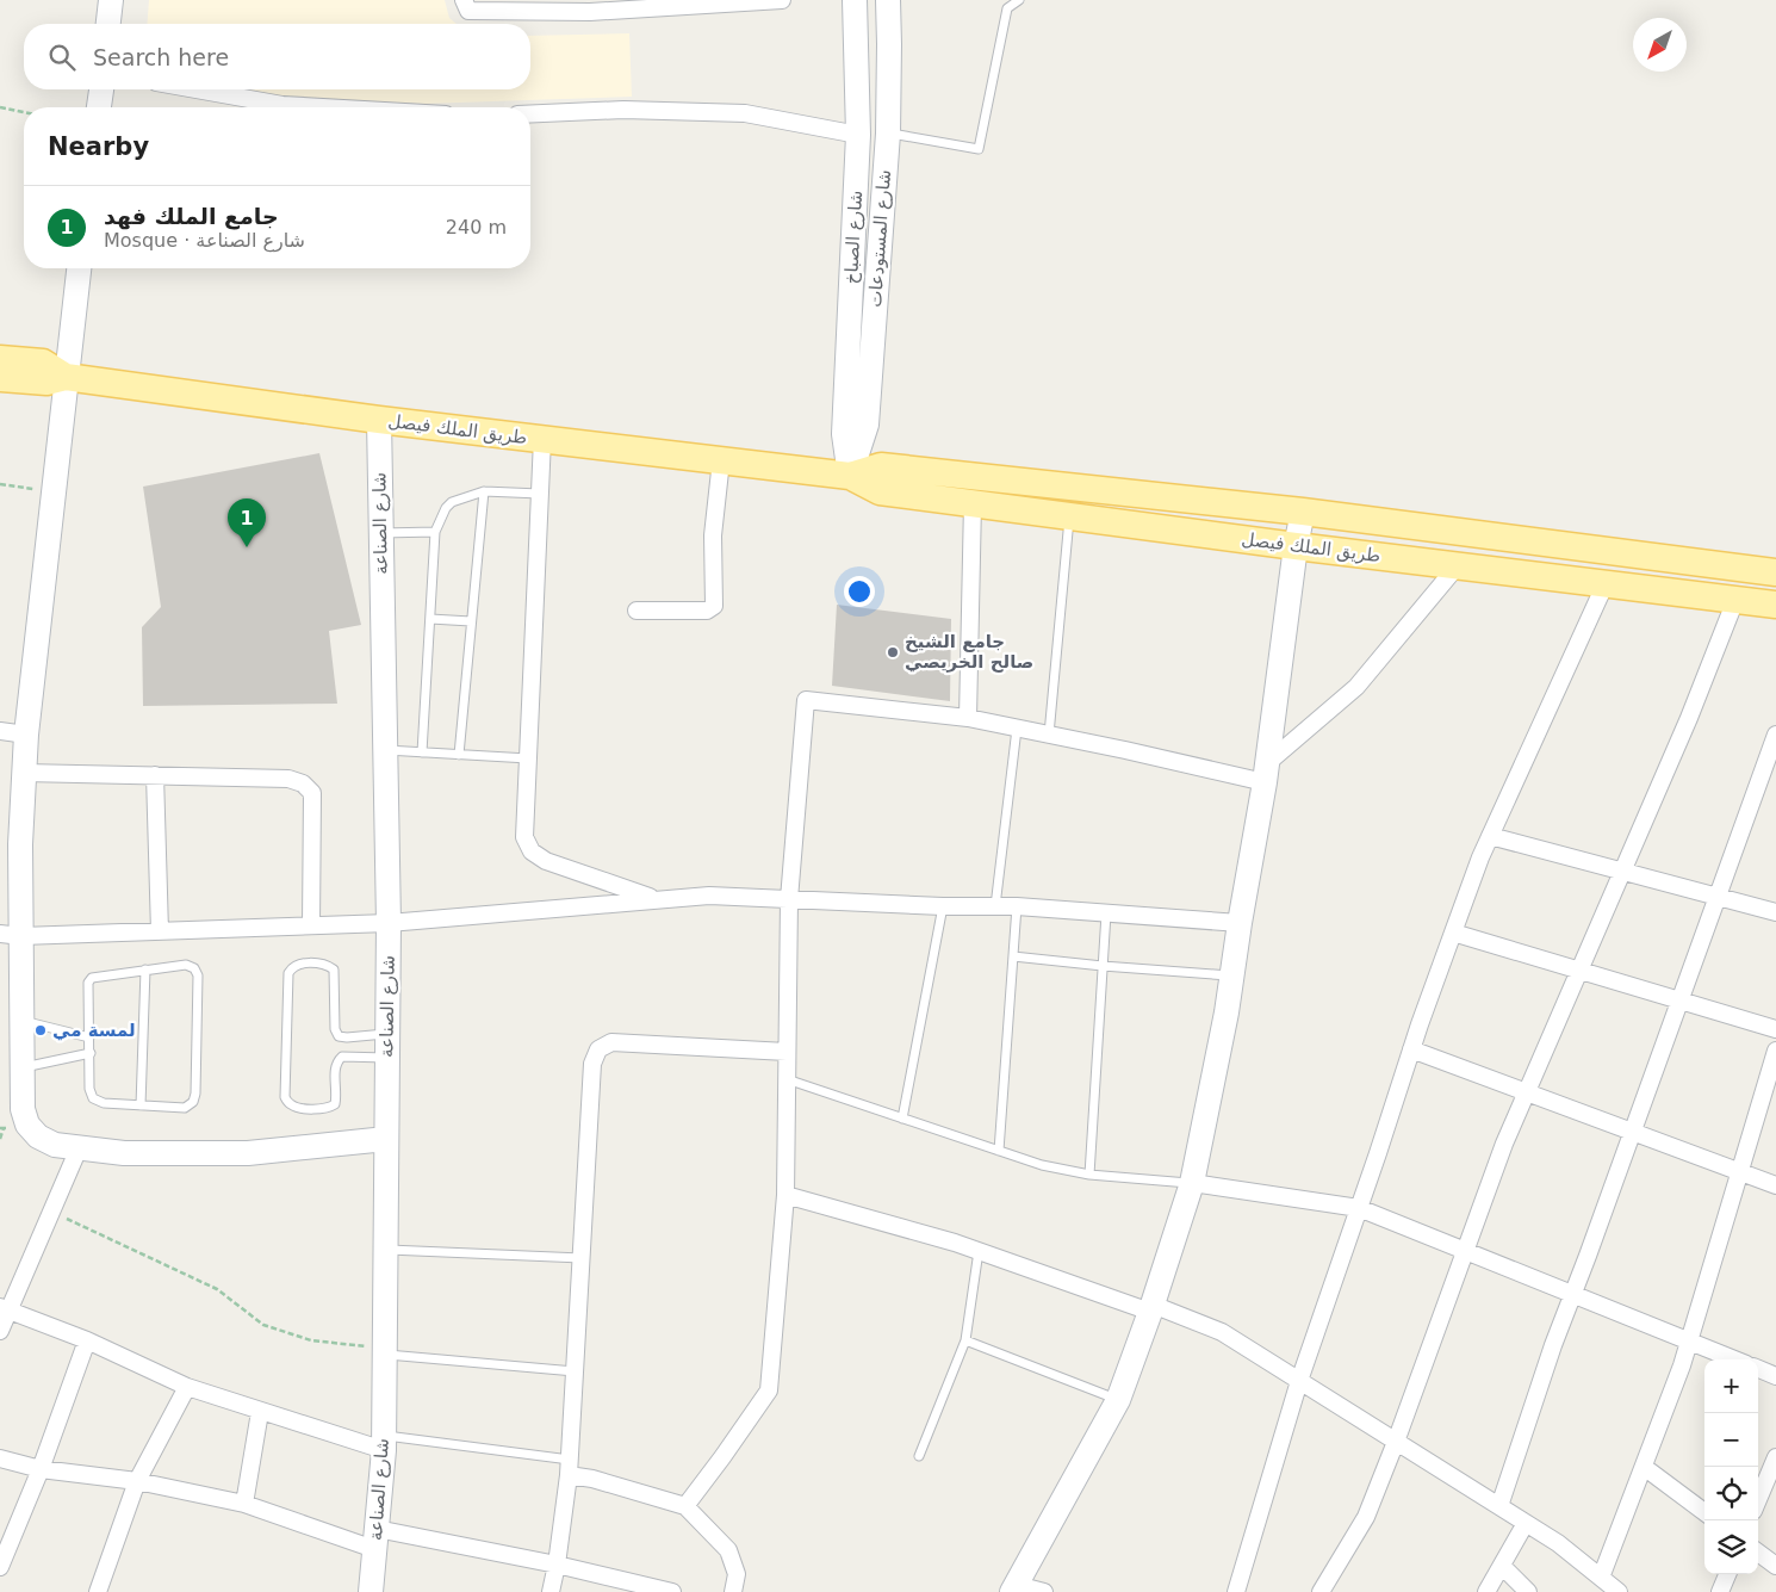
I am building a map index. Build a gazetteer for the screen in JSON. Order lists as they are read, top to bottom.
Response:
{
  "streets": {
    "main road": ["طريق الملك فيصل"],
    "street": ["شارع الصباخ", "شارع المستودعات", "شارع الصناعة"]
  },
  "crossings": [
    ["شارع الصباخ", "شارع المستودعات"],
    ["شارع الصباخ", "طريق الملك فيصل"],
    ["شارع المستودعات", "طريق الملك فيصل"],
    ["طريق الملك فيصل", "شارع الصناعة"]
  ],
  "places": ["جامع الشيخ صالح الخريصي", "لمسة مي"],
  "north": "bottom left",
  "page": {
    "search": "Search here",
    "heading": "Nearby",
    "list": [
      {
        "mark": "1",
        "name": "جامع الملك فهد",
        "note": "Mosque · شارع الصناعة",
        "value": "240 m"
      }
    ],
    "pins": "1",
    "map_buttons": ["+", "−"]
  }
}
